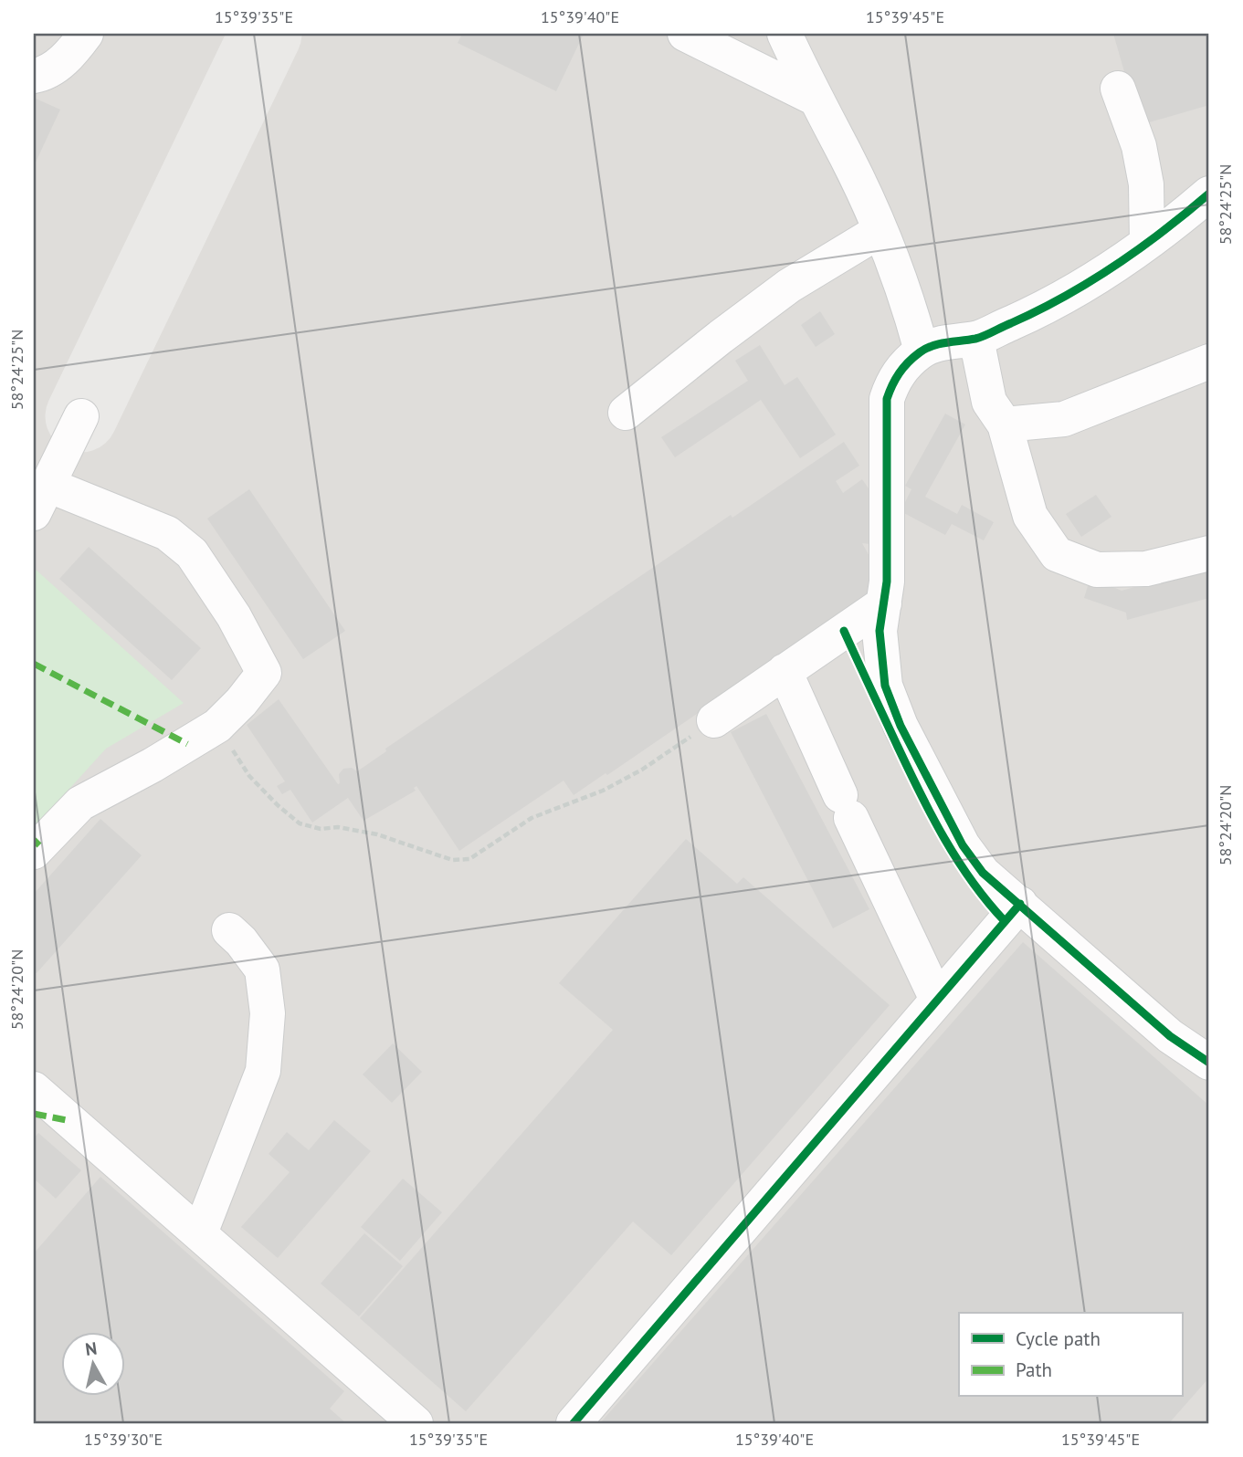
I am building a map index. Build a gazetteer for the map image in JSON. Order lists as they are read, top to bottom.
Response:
{
  "legend": ["Cycle path", "Path"],
  "north": "top",
  "coordinates": [
    "15°39'35\"E",
    "15°39'40\"E",
    "15°39'45\"E",
    "58°24'25\"N",
    "58°24'20\"N",
    "15°39'30\"E"
  ]
}
